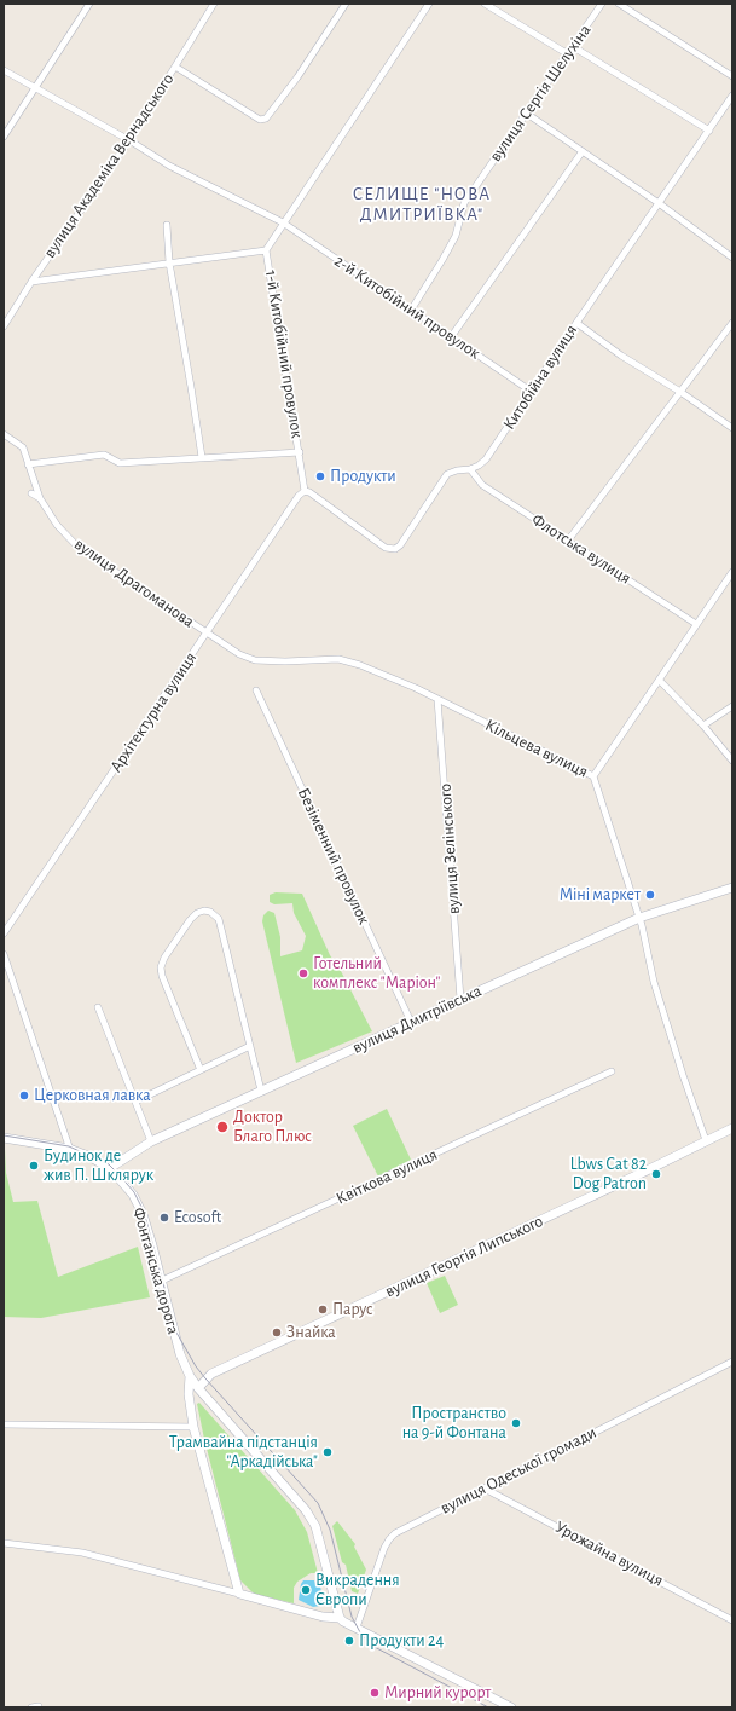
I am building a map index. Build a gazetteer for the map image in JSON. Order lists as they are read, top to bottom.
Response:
{
  "streets": {
    "street": [
      "вулиця Сергія Шелухіна",
      "вулиця Академіка Вернадського",
      "2-й Китобійний провулок",
      "1-й Китобійний провулок",
      "Китобійна вулиця",
      "Флотська вулиця",
      "вулиця Драгоманова",
      "Архітектурна вулиця",
      "Кільцева вулиця",
      "вулиця Зелінського",
      "Безіменний провулок",
      "вулиця Дмитріївська",
      "Квіткова вулиця",
      "вулиця Георгія Липського",
      "Фонтанська дорога",
      "вулиця Одеської громади",
      "Урожайна вулиця"
    ]
  },
  "crossings": [
    ["вулиця Сергія Шелухіна", "2-й Китобійний провулок"],
    ["вулиця Академіка Вернадського", "2-й Китобійний провулок"],
    ["2-й Китобійний провулок", "1-й Китобійний провулок"],
    ["2-й Китобійний провулок", "Китобійна вулиця"],
    ["1-й Китобійний провулок", "Китобійна вулиця"],
    ["1-й Китобійний провулок", "Архітектурна вулиця"],
    ["Китобійна вулиця", "Флотська вулиця"],
    ["Китобійна вулиця", "Архітектурна вулиця"],
    ["вулиця Драгоманова", "Архітектурна вулиця"],
    ["вулиця Драгоманова", "Кільцева вулиця"],
    ["Архітектурна вулиця", "Кільцева вулиця"],
    ["Кільцева вулиця", "вулиця Зелінського"],
    ["Кільцева вулиця", "вулиця Дмитріївська"],
    ["Кільцева вулиця", "вулиця Георгія Липського"],
    ["вулиця Зелінського", "вулиця Дмитріївська"],
    ["Безіменний провулок", "вулиця Дмитріївська"],
    ["вулиця Дмитріївська", "Фонтанська дорога"],
    ["Квіткова вулиця", "Фонтанська дорога"],
    ["вулиця Георгія Липського", "Фонтанська дорога"],
    ["вулиця Одеської громади", "Урожайна вулиця"]
  ],
  "districts": ["СЕЛИЩЕ \"НОВА ДМИТРИЇВКА\""],
  "places": [
    "Продукти",
    "Міні маркет",
    "Готельний комплекс \"Маріон\"",
    "Церковная лавка",
    "Доктор Благо Плюс",
    "Будинок де жив П. Шклярук",
    "Lbws Cat 82 Dog Patron",
    "Ecosoft",
    "Парус",
    "Знайка",
    "Пространство на 9-й Фонтана",
    "Трамвайна підстанція \"Аркадійська\"",
    "Викрадення Європи",
    "Продукти 24",
    "Мирний курорт"
  ]
}
